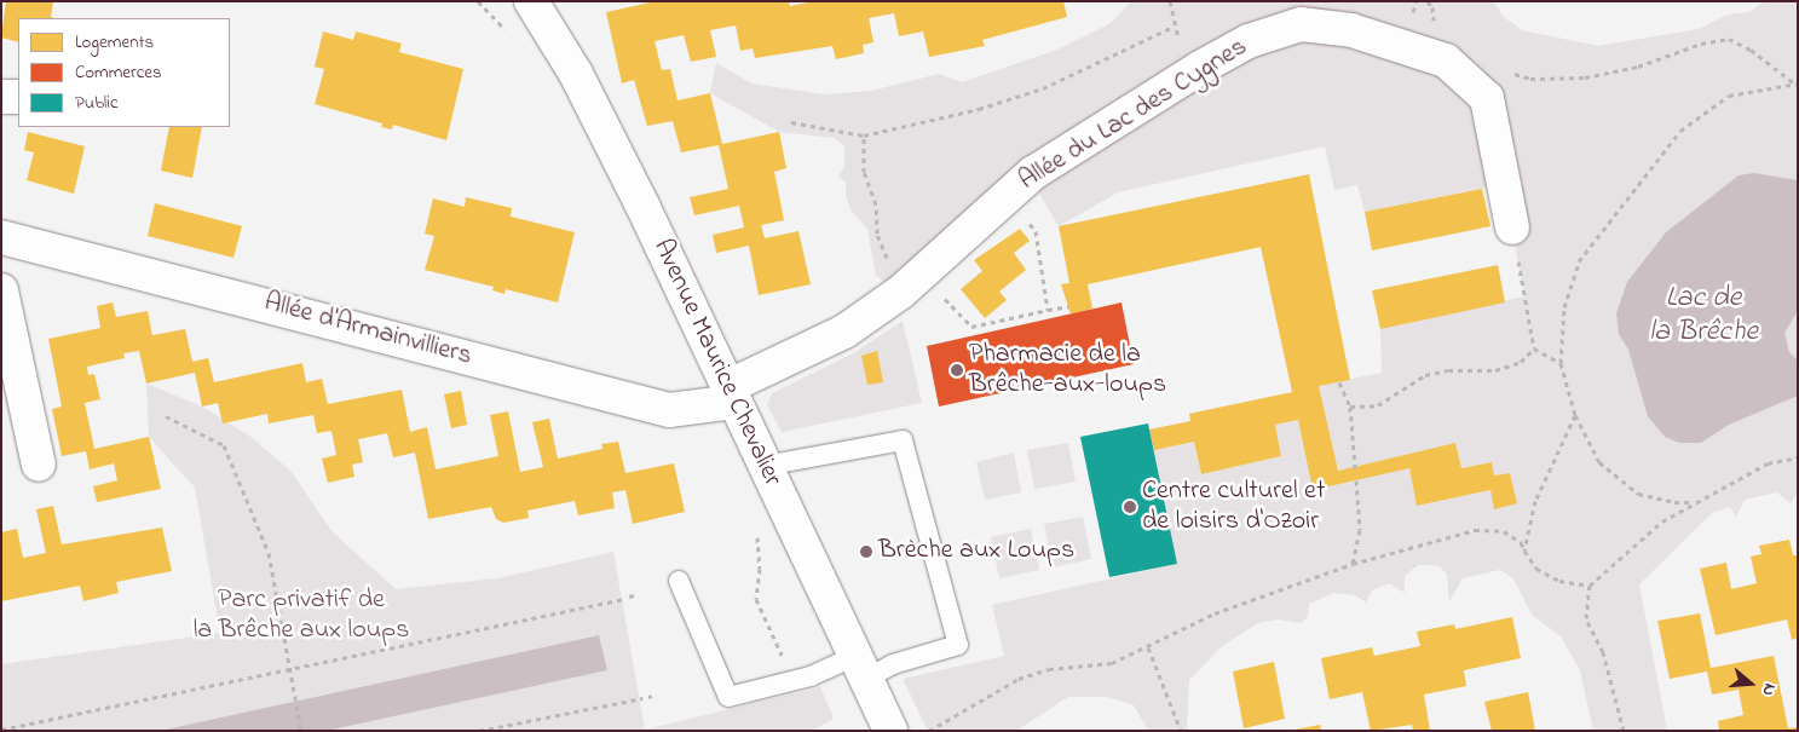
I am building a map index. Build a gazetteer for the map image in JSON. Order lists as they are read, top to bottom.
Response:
{
  "streets": {
    "street": ["Allée du Lac des Cygnes", "Allée d'Armainvilliers", "Avenue Maurice Chevalier"]
  },
  "crossings": [
    ["Allée du Lac des Cygnes", "Allée d'Armainvilliers"],
    ["Allée du Lac des Cygnes", "Avenue Maurice Chevalier"],
    ["Allée d'Armainvilliers", "Avenue Maurice Chevalier"]
  ],
  "water": ["Lac de la Brêche"],
  "parks": ["Parc privatif de la Brêche aux loups"],
  "places": ["Pharmacie de la Brêche-aux-loups", "Centre culturel et de loisirs d'Ozoir", "Brèche aux Loups"],
  "legend": ["Logements", "Commerces", "Public"],
  "north": "right"
}
